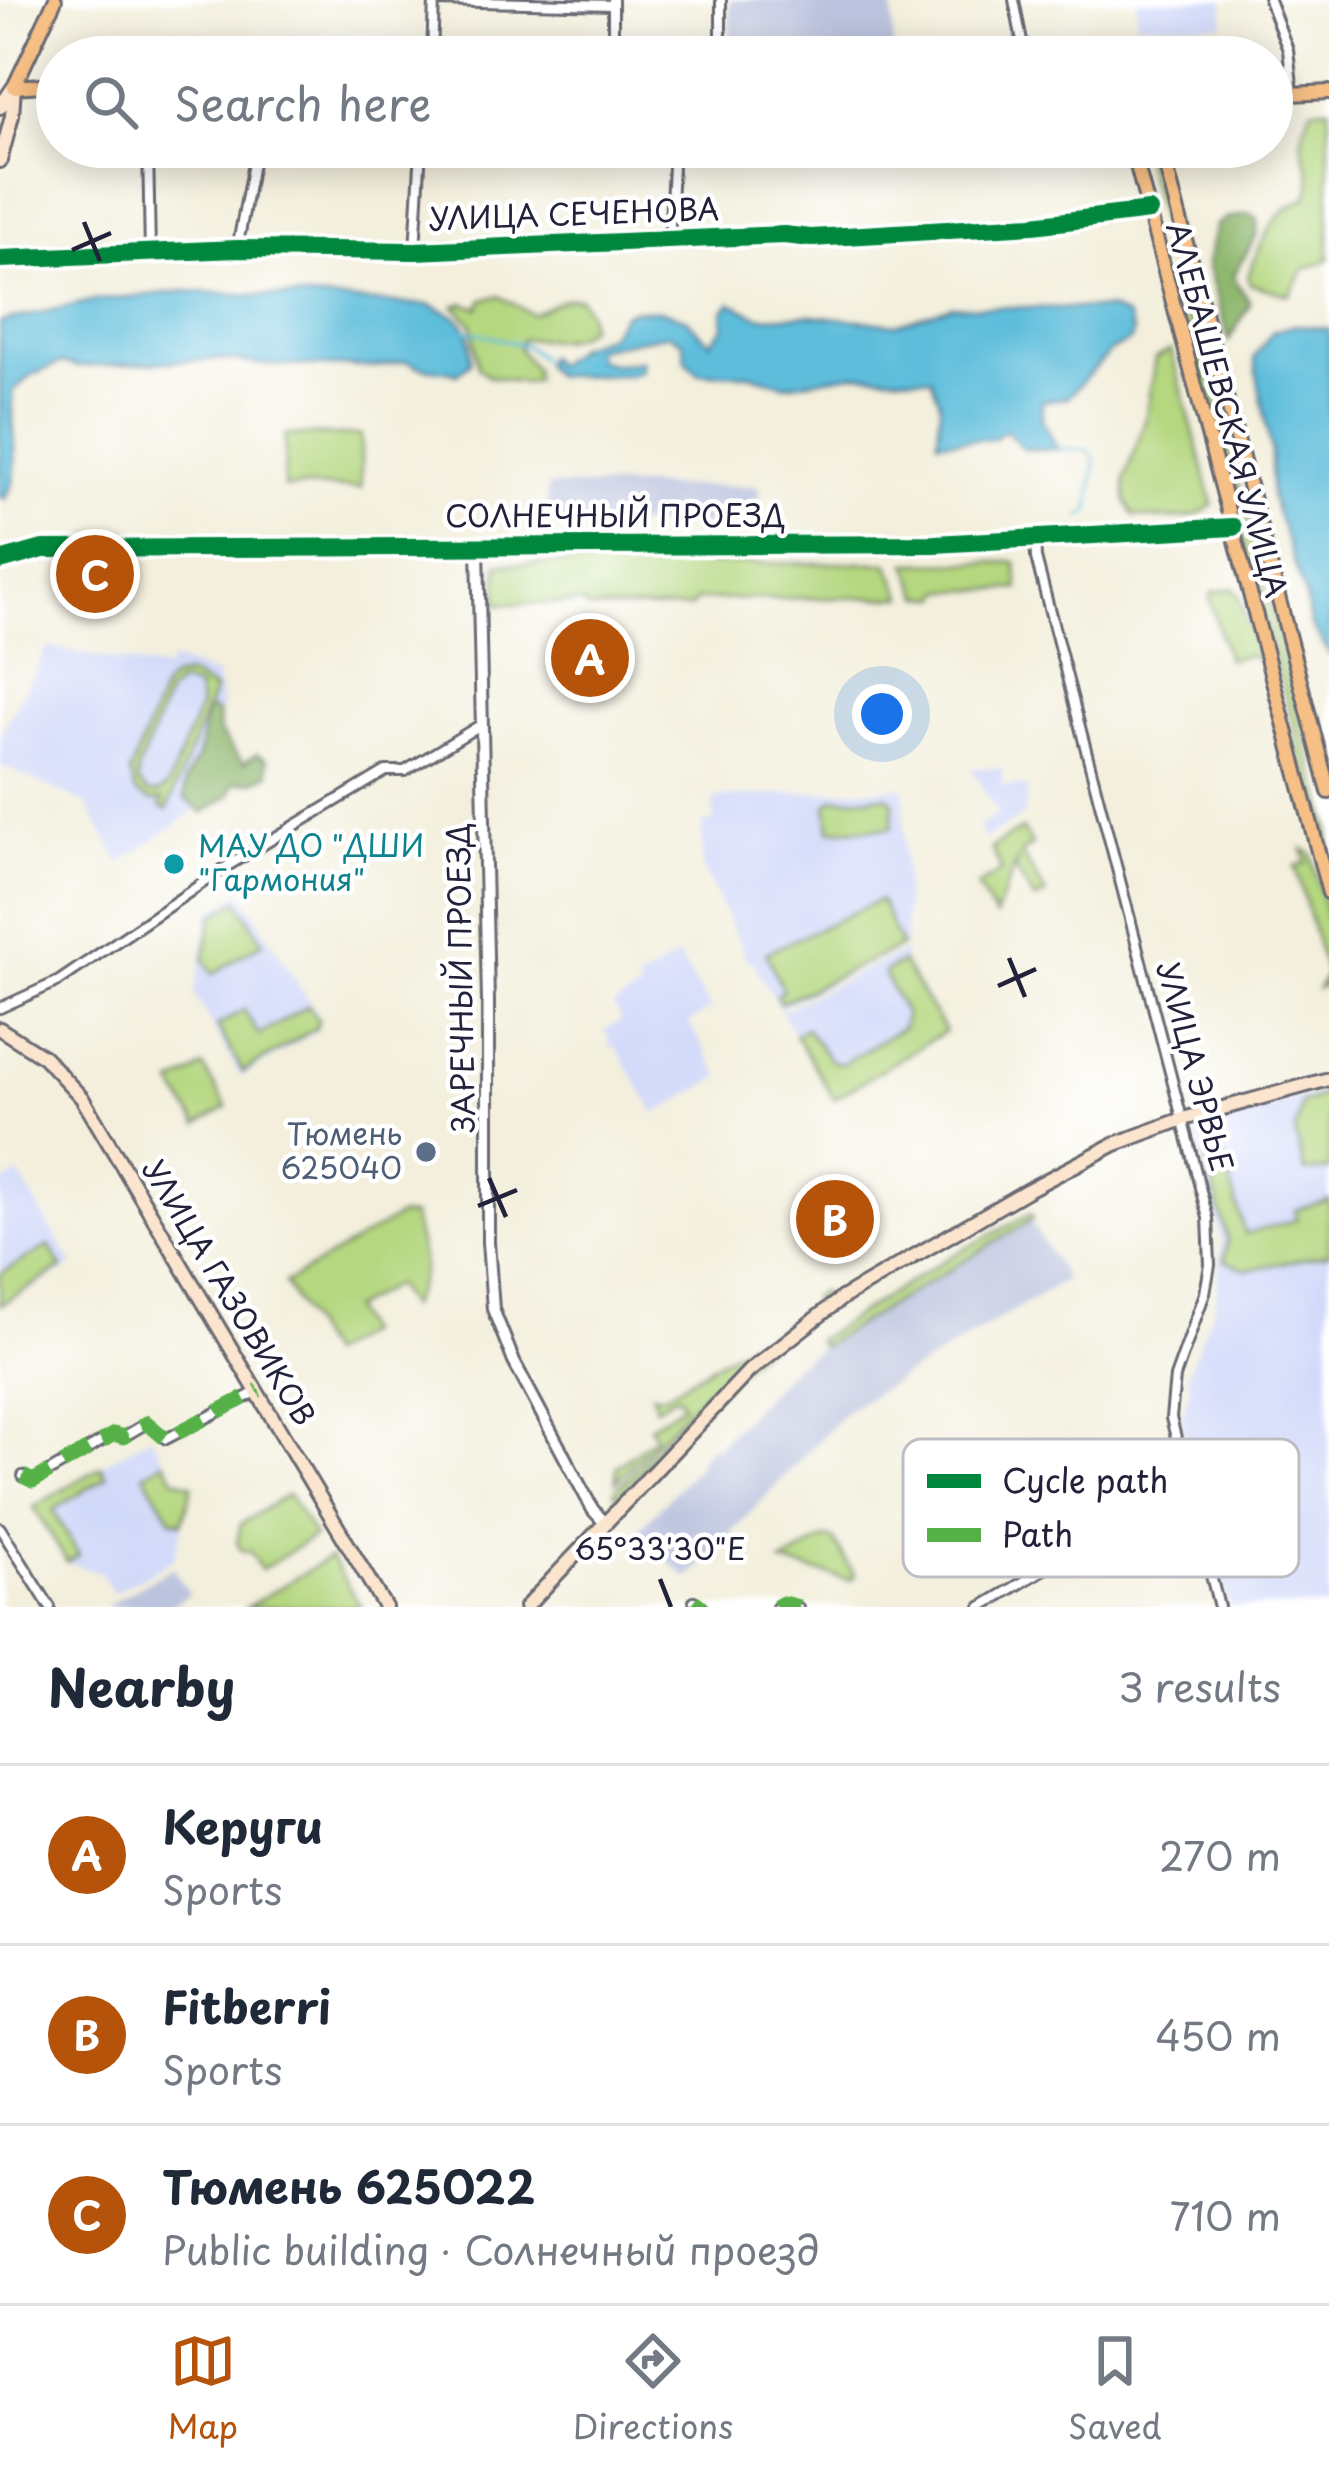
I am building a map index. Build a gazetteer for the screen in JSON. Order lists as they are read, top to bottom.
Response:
{
  "streets": {
    "main road": ["АЛЕБАШЕВСКАЯ УЛИЦА", "УЛИЦА ГАЗОВИКОВ"],
    "street": [
      "УЛИЦА СЕЧЕНОВА",
      "СОЛНЕЧНЫЙ ПРОЕЗД",
      "ЗАРЕЧНЫЙ ПРОЕЗД",
      "УЛИЦА ЭРВЬЕ"
    ]
  },
  "crossings": [
    ["УЛИЦА СЕЧЕНОВА", "АЛЕБАШЕВСКАЯ УЛИЦА"],
    ["АЛЕБАШЕВСКАЯ УЛИЦА", "СОЛНЕЧНЫЙ ПРОЕЗД"],
    ["СОЛНЕЧНЫЙ ПРОЕЗД", "ЗАРЕЧНЫЙ ПРОЕЗД"],
    ["СОЛНЕЧНЫЙ ПРОЕЗД", "УЛИЦА ЭРВЬЕ"]
  ],
  "places": ["МАУ ДО \"ДШИ \"Гармония\"", "Тюмень 625040"],
  "legend": ["Cycle path", "Path"],
  "page": {
    "search": "Search here",
    "pins": ["C", "A", "B"],
    "heading": ["Nearby", "3 results"],
    "list": [
      {
        "mark": "A",
        "name": "Керуги",
        "note": "Sports",
        "value": "270 m"
      },
      {
        "mark": "B",
        "name": "Fitberri",
        "note": "Sports",
        "value": "450 m"
      },
      {
        "mark": "C",
        "name": "Тюмень 625022",
        "note": "Public building · Солнечный проезд",
        "value": "710 m"
      }
    ],
    "nav": ["Map", "Directions", "Saved"]
  },
  "coordinates": ["65°33'30\"E"]
}
